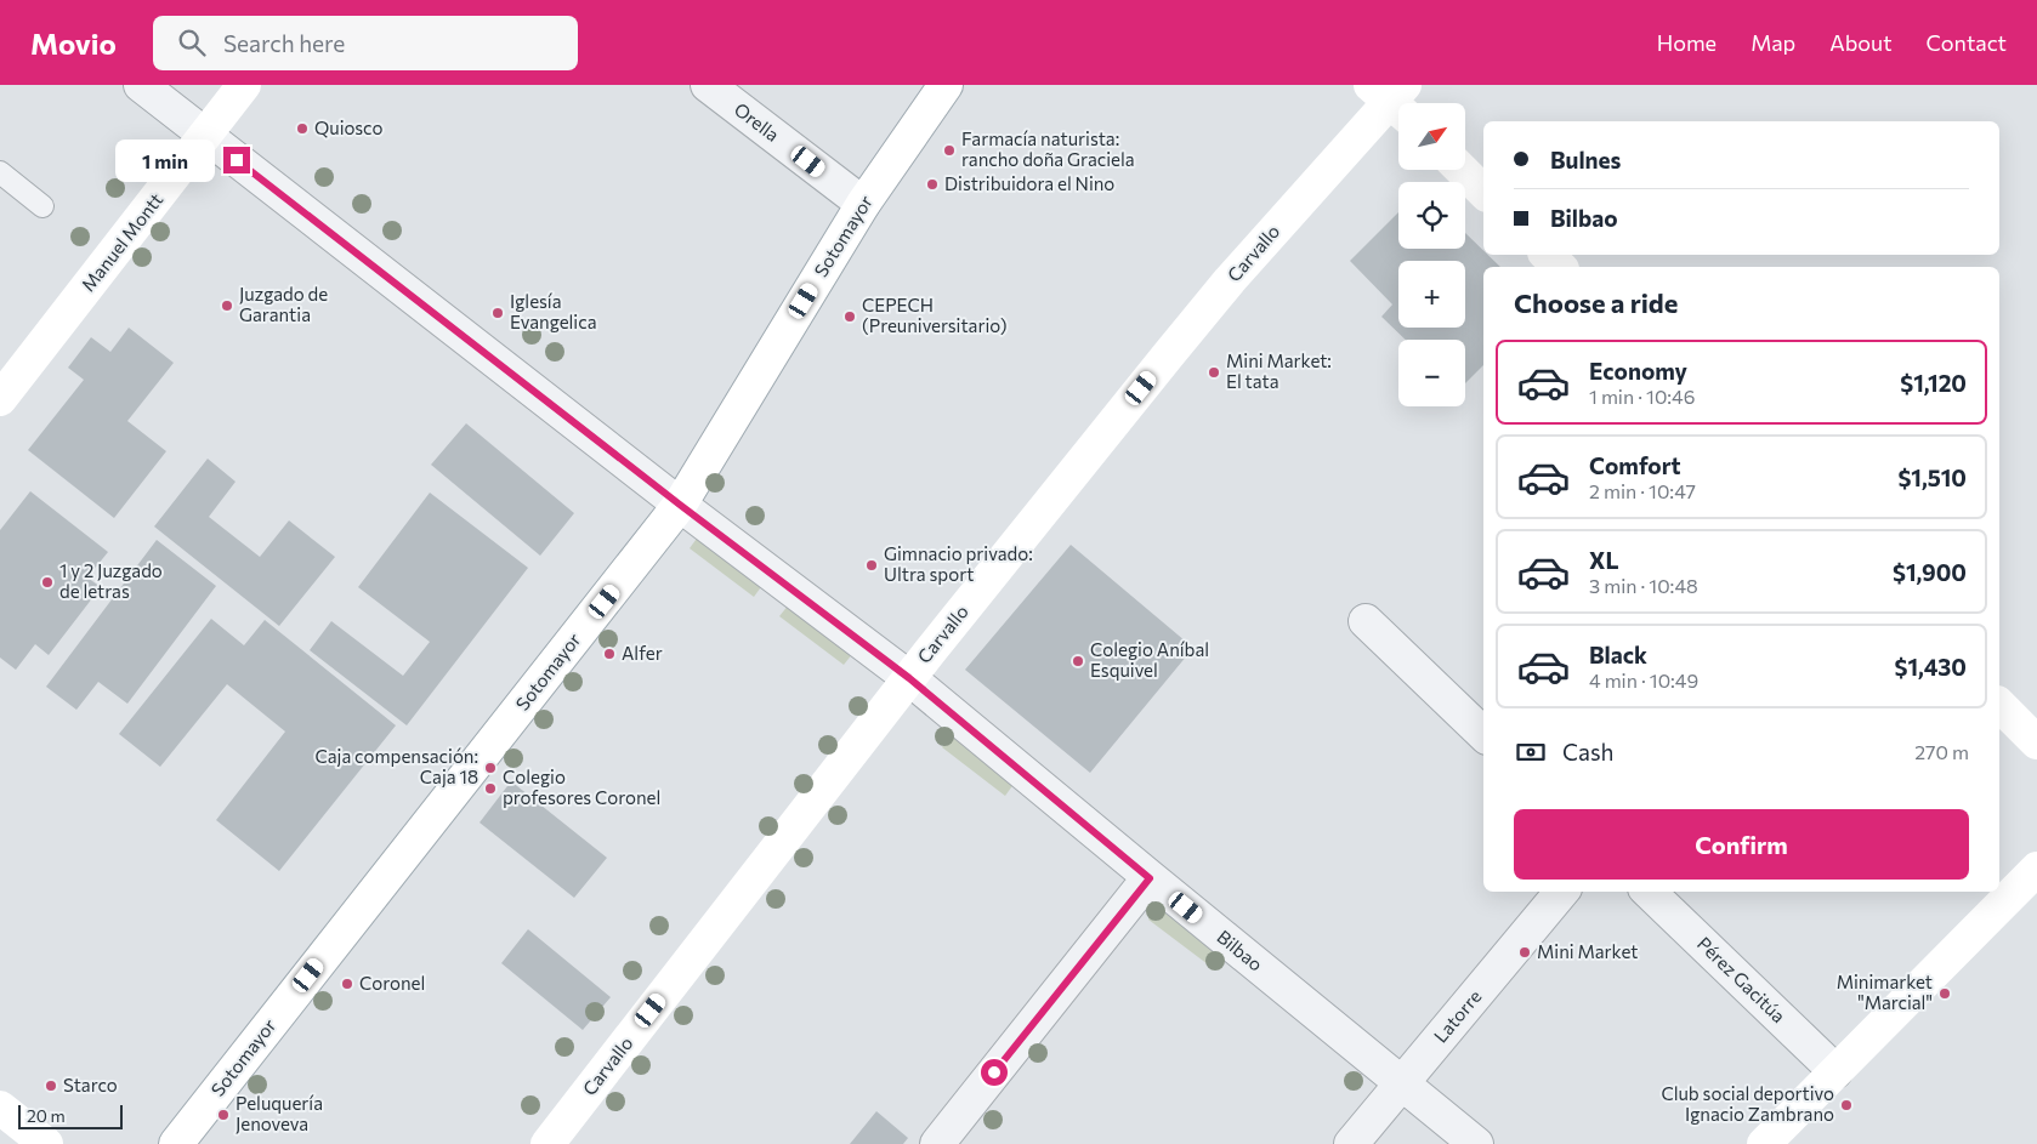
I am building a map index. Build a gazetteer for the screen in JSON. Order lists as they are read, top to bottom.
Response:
{
  "streets": {
    "main road": ["Sotomayor", "Manuel Montt", "Carvallo"],
    "street": [
      "Orella",
      "Bilbao",
      "Pérez Gacitúa",
      "Latorre"
    ]
  },
  "crossings": [
    ["Orella", "Sotomayor"],
    ["Sotomayor", "Bilbao"],
    ["Manuel Montt", "Bilbao"],
    ["Carvallo", "Bilbao"],
    ["Bilbao", "Latorre"]
  ],
  "places": [
    "Quiosco",
    "Farmacía naturista: rancho doña Graciela",
    "Distribuidora el Nino",
    "Juzgado de Garantia",
    "Iglesía Evangelica",
    "CEPECH (Preuniversitario)",
    "Mini Market: El tata",
    "Gimnacio privado: Ultra sport",
    "1 y 2 Juzgado de letras",
    "Alfer",
    "Colegio Aníbal Esquivel",
    "Caja compensación: Caja 18",
    "Colegio profesores Coronel",
    "Mini Market",
    "Coronel",
    "Minimarket \"Marcial\"",
    "Starco",
    "Club social deportivo Ignacio Zambrano",
    "Peluquería Jenoveva"
  ],
  "scale_bar": "20 m",
  "north": "top right",
  "page": {
    "header": "Movio",
    "search": "Search here",
    "nav": [
      "Home",
      "Map",
      "About",
      "Contact"
    ],
    "map_buttons": ["+", "−"],
    "banner": ["Bulnes", "Bilbao"],
    "bubble": "1 min",
    "heading": "Choose a ride",
    "list": [
      {
        "name": "Economy",
        "note": "1 min · 10:46",
        "value": "$1,120"
      },
      {
        "name": "Comfort",
        "note": "2 min · 10:47",
        "value": "$1,510"
      },
      {
        "name": "XL",
        "note": "3 min · 10:48",
        "value": "$1,900"
      },
      {
        "name": "Black",
        "note": "4 min · 10:49",
        "value": "$1,430"
      }
    ],
    "pay": ["Cash", "270 m"],
    "buttons": "Confirm",
    "scale": "20 m"
  }
}
